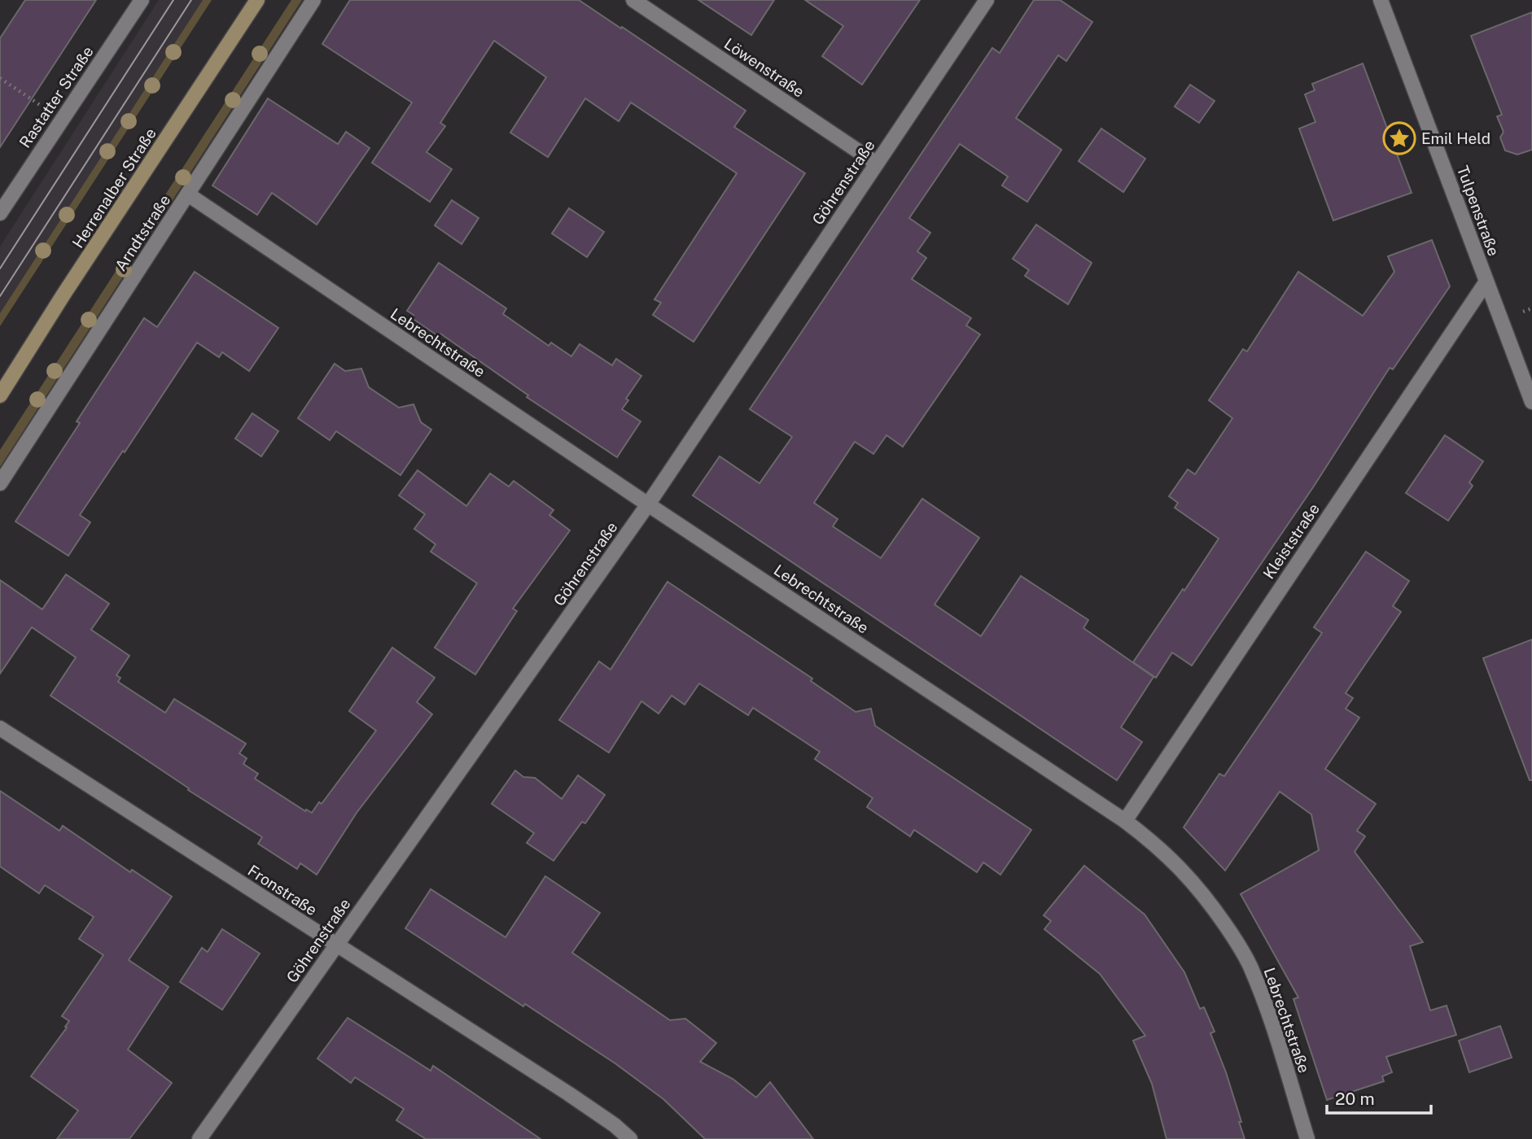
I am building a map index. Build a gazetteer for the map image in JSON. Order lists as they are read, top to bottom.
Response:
{
  "streets": {
    "main road": ["Herrenalber Straße"],
    "street": [
      "Löwenstraße",
      "Rastatter Straße",
      "Göhrenstraße",
      "Tulpenstraße",
      "Arndtstraße",
      "Lebrechtstraße",
      "Kleiststraße",
      "Fronstraße"
    ]
  },
  "crossings": [
    ["Löwenstraße", "Göhrenstraße"],
    ["Göhrenstraße", "Lebrechtstraße"],
    ["Göhrenstraße", "Fronstraße"],
    ["Tulpenstraße", "Kleiststraße"],
    ["Arndtstraße", "Lebrechtstraße"],
    ["Lebrechtstraße", "Kleiststraße"]
  ],
  "places": {
    "place": ["Emil Held"]
  },
  "scale_bar": "20 m"
}
